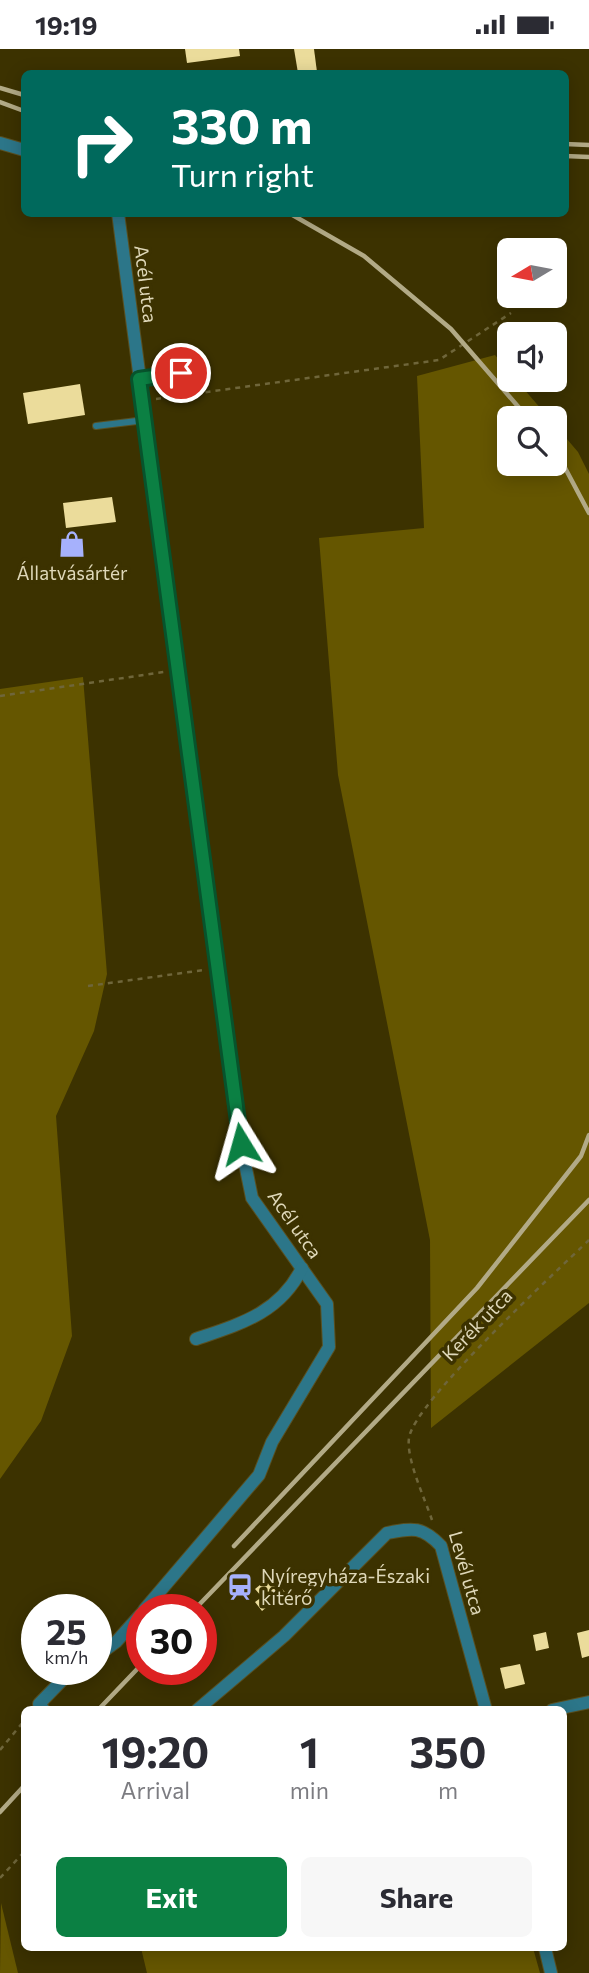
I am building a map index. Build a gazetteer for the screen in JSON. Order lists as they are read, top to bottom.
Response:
{
  "streets": {
    "street": ["Acél utca", "Levél utca"],
    "path": ["Kerék utca"]
  },
  "crossings": [
    ["Kerék utca", "Levél utca"]
  ],
  "places": {
    "shop": ["Állatvásártér"],
    "station": ["Nyíregyháza-Északi kitérő"]
  },
  "north": "left",
  "page": {
    "status": "19:19",
    "turn": ["330 m", "Turn right"],
    "speed": "25 km/h",
    "limit": "30",
    "eta": [
      "19:20",
      "Arrival",
      "1",
      "min",
      "350",
      "m"
    ],
    "buttons": ["Exit", "Share"]
  }
}
